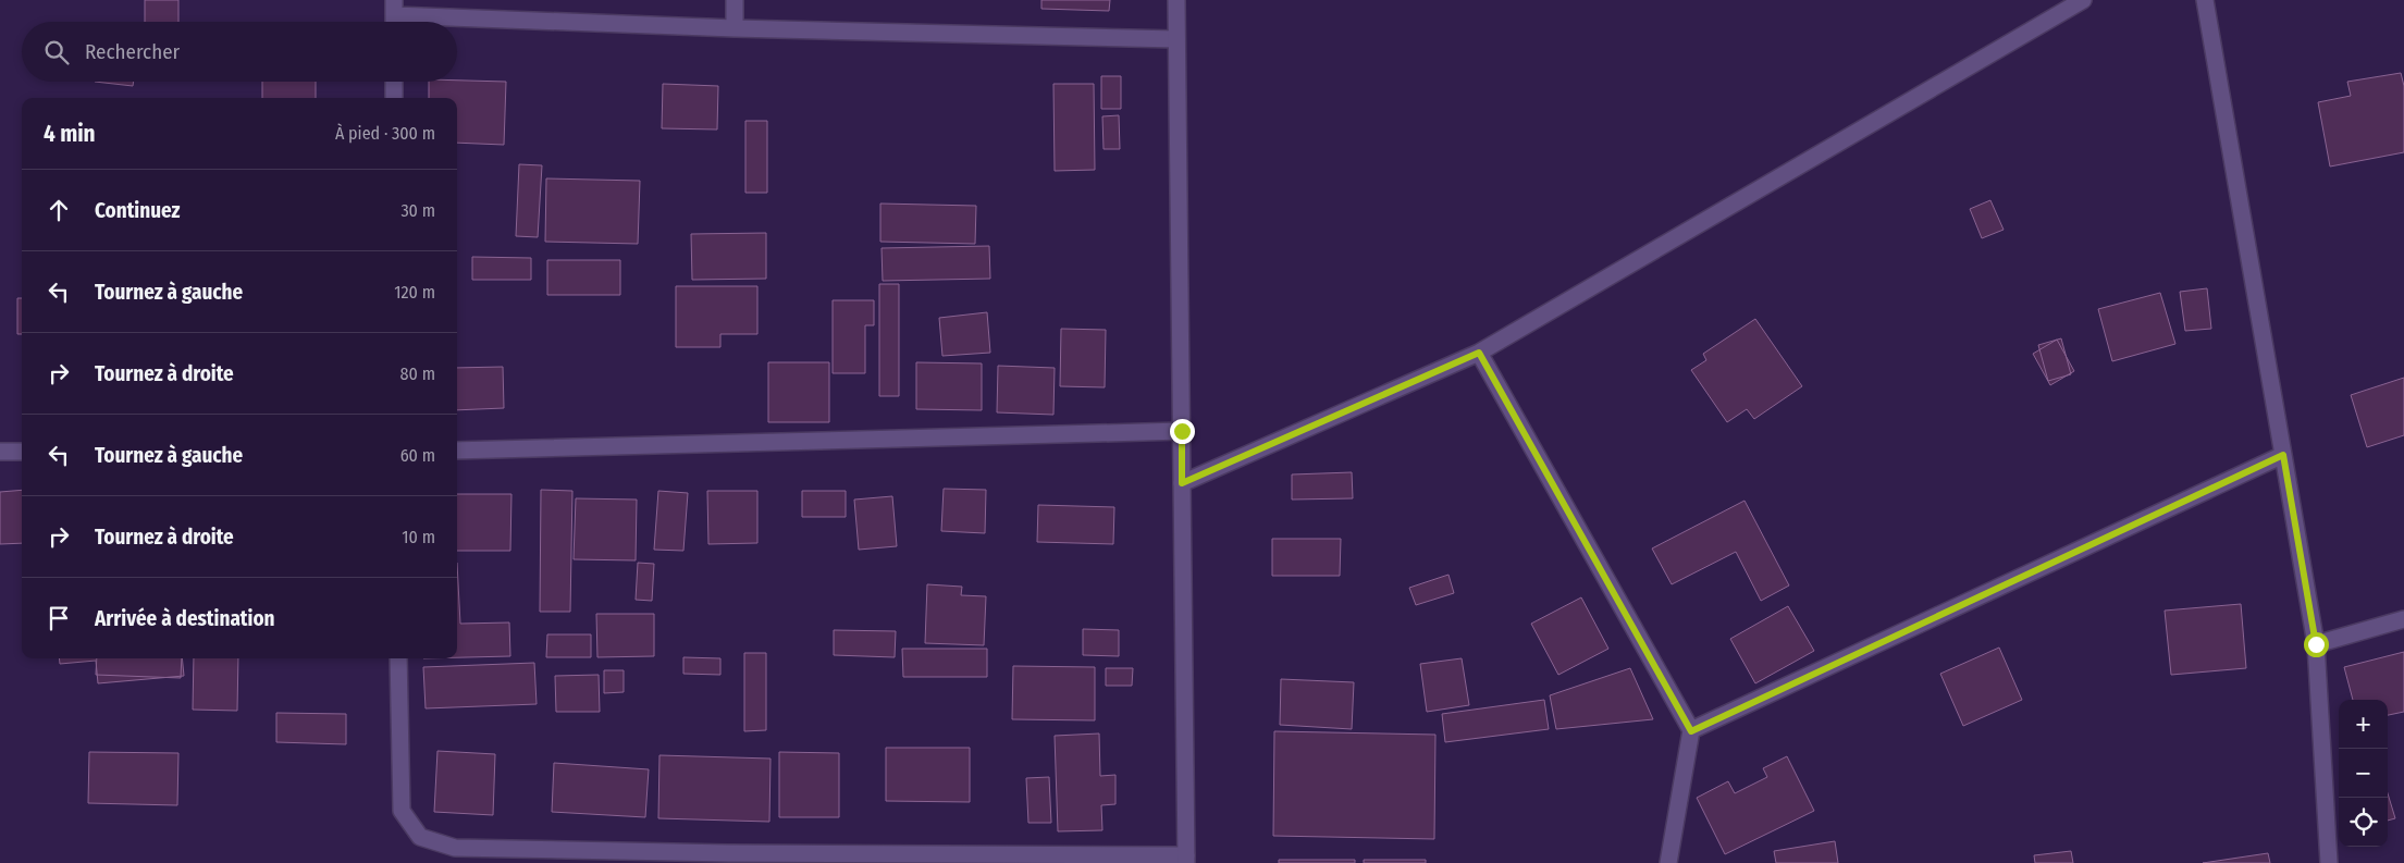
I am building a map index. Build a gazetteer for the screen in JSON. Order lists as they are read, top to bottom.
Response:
{
  "page": {
    "search": "Rechercher",
    "heading": ["4 min", "À pied · 300 m"],
    "list": [
      ["Continuez", "30 m"],
      ["Tournez à gauche", "120 m"],
      ["Tournez à droite", "80 m"],
      ["Tournez à gauche", "60 m"],
      ["Tournez à droite", "10 m"],
      "Arrivée à destination"
    ],
    "map_buttons": ["+", "−"]
  }
}
